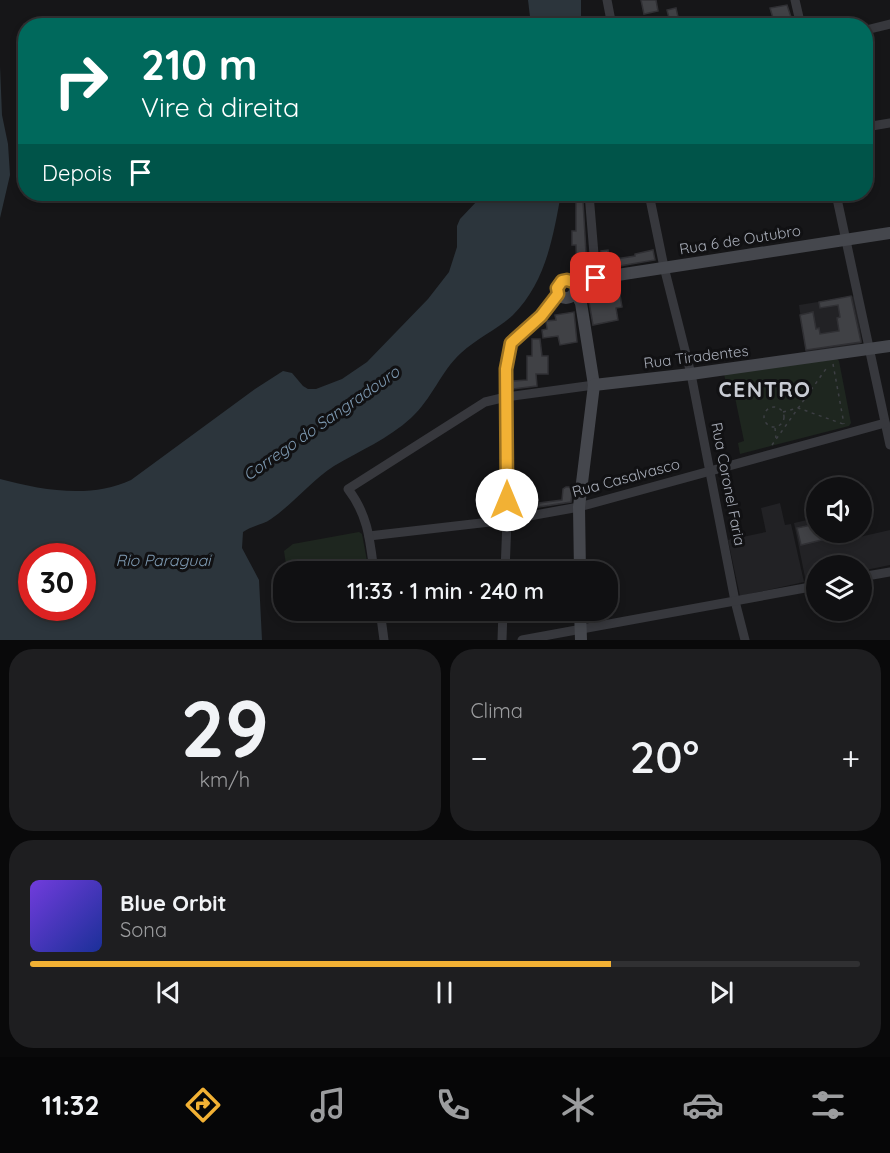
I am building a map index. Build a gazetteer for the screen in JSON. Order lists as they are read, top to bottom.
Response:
{
  "streets": {
    "street": [
      "Rua 6 de Outubro",
      "Rua Tiradentes",
      "Rua Casalvasco",
      "Rua Coronel Faria"
    ]
  },
  "crossings": [
    ["Rua 6 de Outubro", "Rua Coronel Faria"],
    ["Rua Tiradentes", "Rua Casalvasco"],
    ["Rua Tiradentes", "Rua Coronel Faria"],
    ["Rua Casalvasco", "Rua Coronel Faria"]
  ],
  "districts": ["CENTRO"],
  "water": ["Corrego do Sangradouro", "Rio Paraguai"],
  "page": {
    "turn": ["210 m", "Vire à direita"],
    "then": "Depois",
    "limit": "30",
    "trip": "11:33 · 1 min · 240 m",
    "tile": [
      ["29", "km/h"],
      "Clima"
    ],
    "heat": ["−", "20°", "+"],
    "song": ["Blue Orbit", "Sona"],
    "tabs": "11:32"
  }
}
